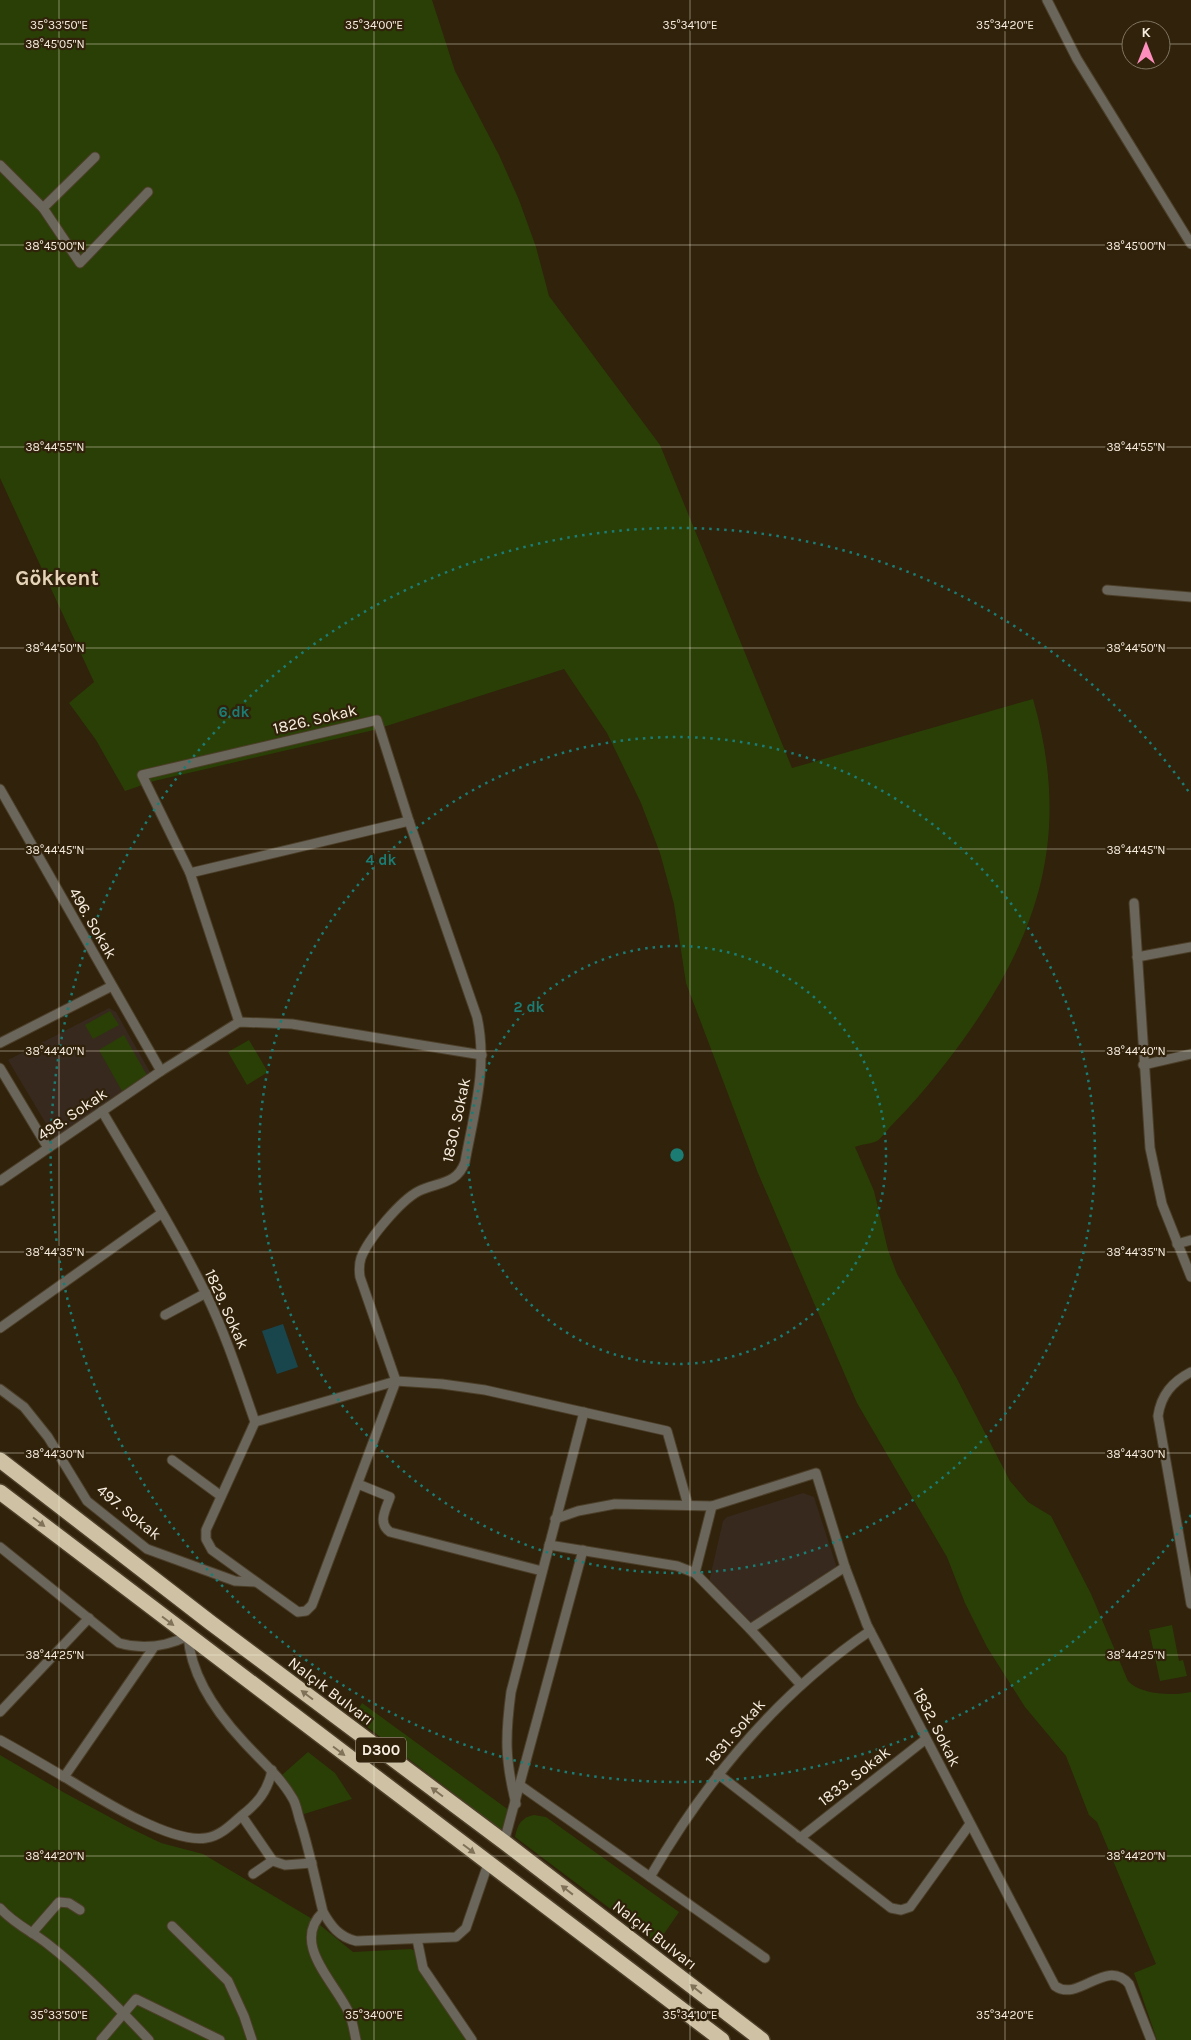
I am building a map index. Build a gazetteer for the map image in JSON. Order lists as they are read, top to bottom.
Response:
{
  "streets": {
    "highway": ["Nalçık Bulvarı", "D300"],
    "street": [
      "1826. Sokak",
      "496. Sokak",
      "498. Sokak",
      "1830. Sokak",
      "1829. Sokak",
      "497. Sokak",
      "1832. Sokak",
      "1831. Sokak",
      "1833. Sokak"
    ]
  },
  "crossings": [
    ["1826. Sokak", "1830. Sokak"],
    ["496. Sokak", "498. Sokak"],
    ["498. Sokak", "1829. Sokak"],
    ["1832. Sokak", "1831. Sokak"],
    ["1832. Sokak", "1833. Sokak"]
  ],
  "districts": ["Gökkent"],
  "north": "top",
  "coordinates": [
    "35°33'50\"E",
    "35°34'00\"E",
    "35°34'10\"E",
    "35°34'20\"E",
    "38°45'05\"N",
    "38°45'00\"N",
    "38°44'55\"N",
    "38°44'50\"N",
    "38°44'45\"N",
    "38°44'40\"N",
    "38°44'35\"N",
    "38°44'30\"N",
    "38°44'25\"N",
    "38°44'20\"N"
  ],
  "rings": ["6 dk", "4 dk", "2 dk"]
}
